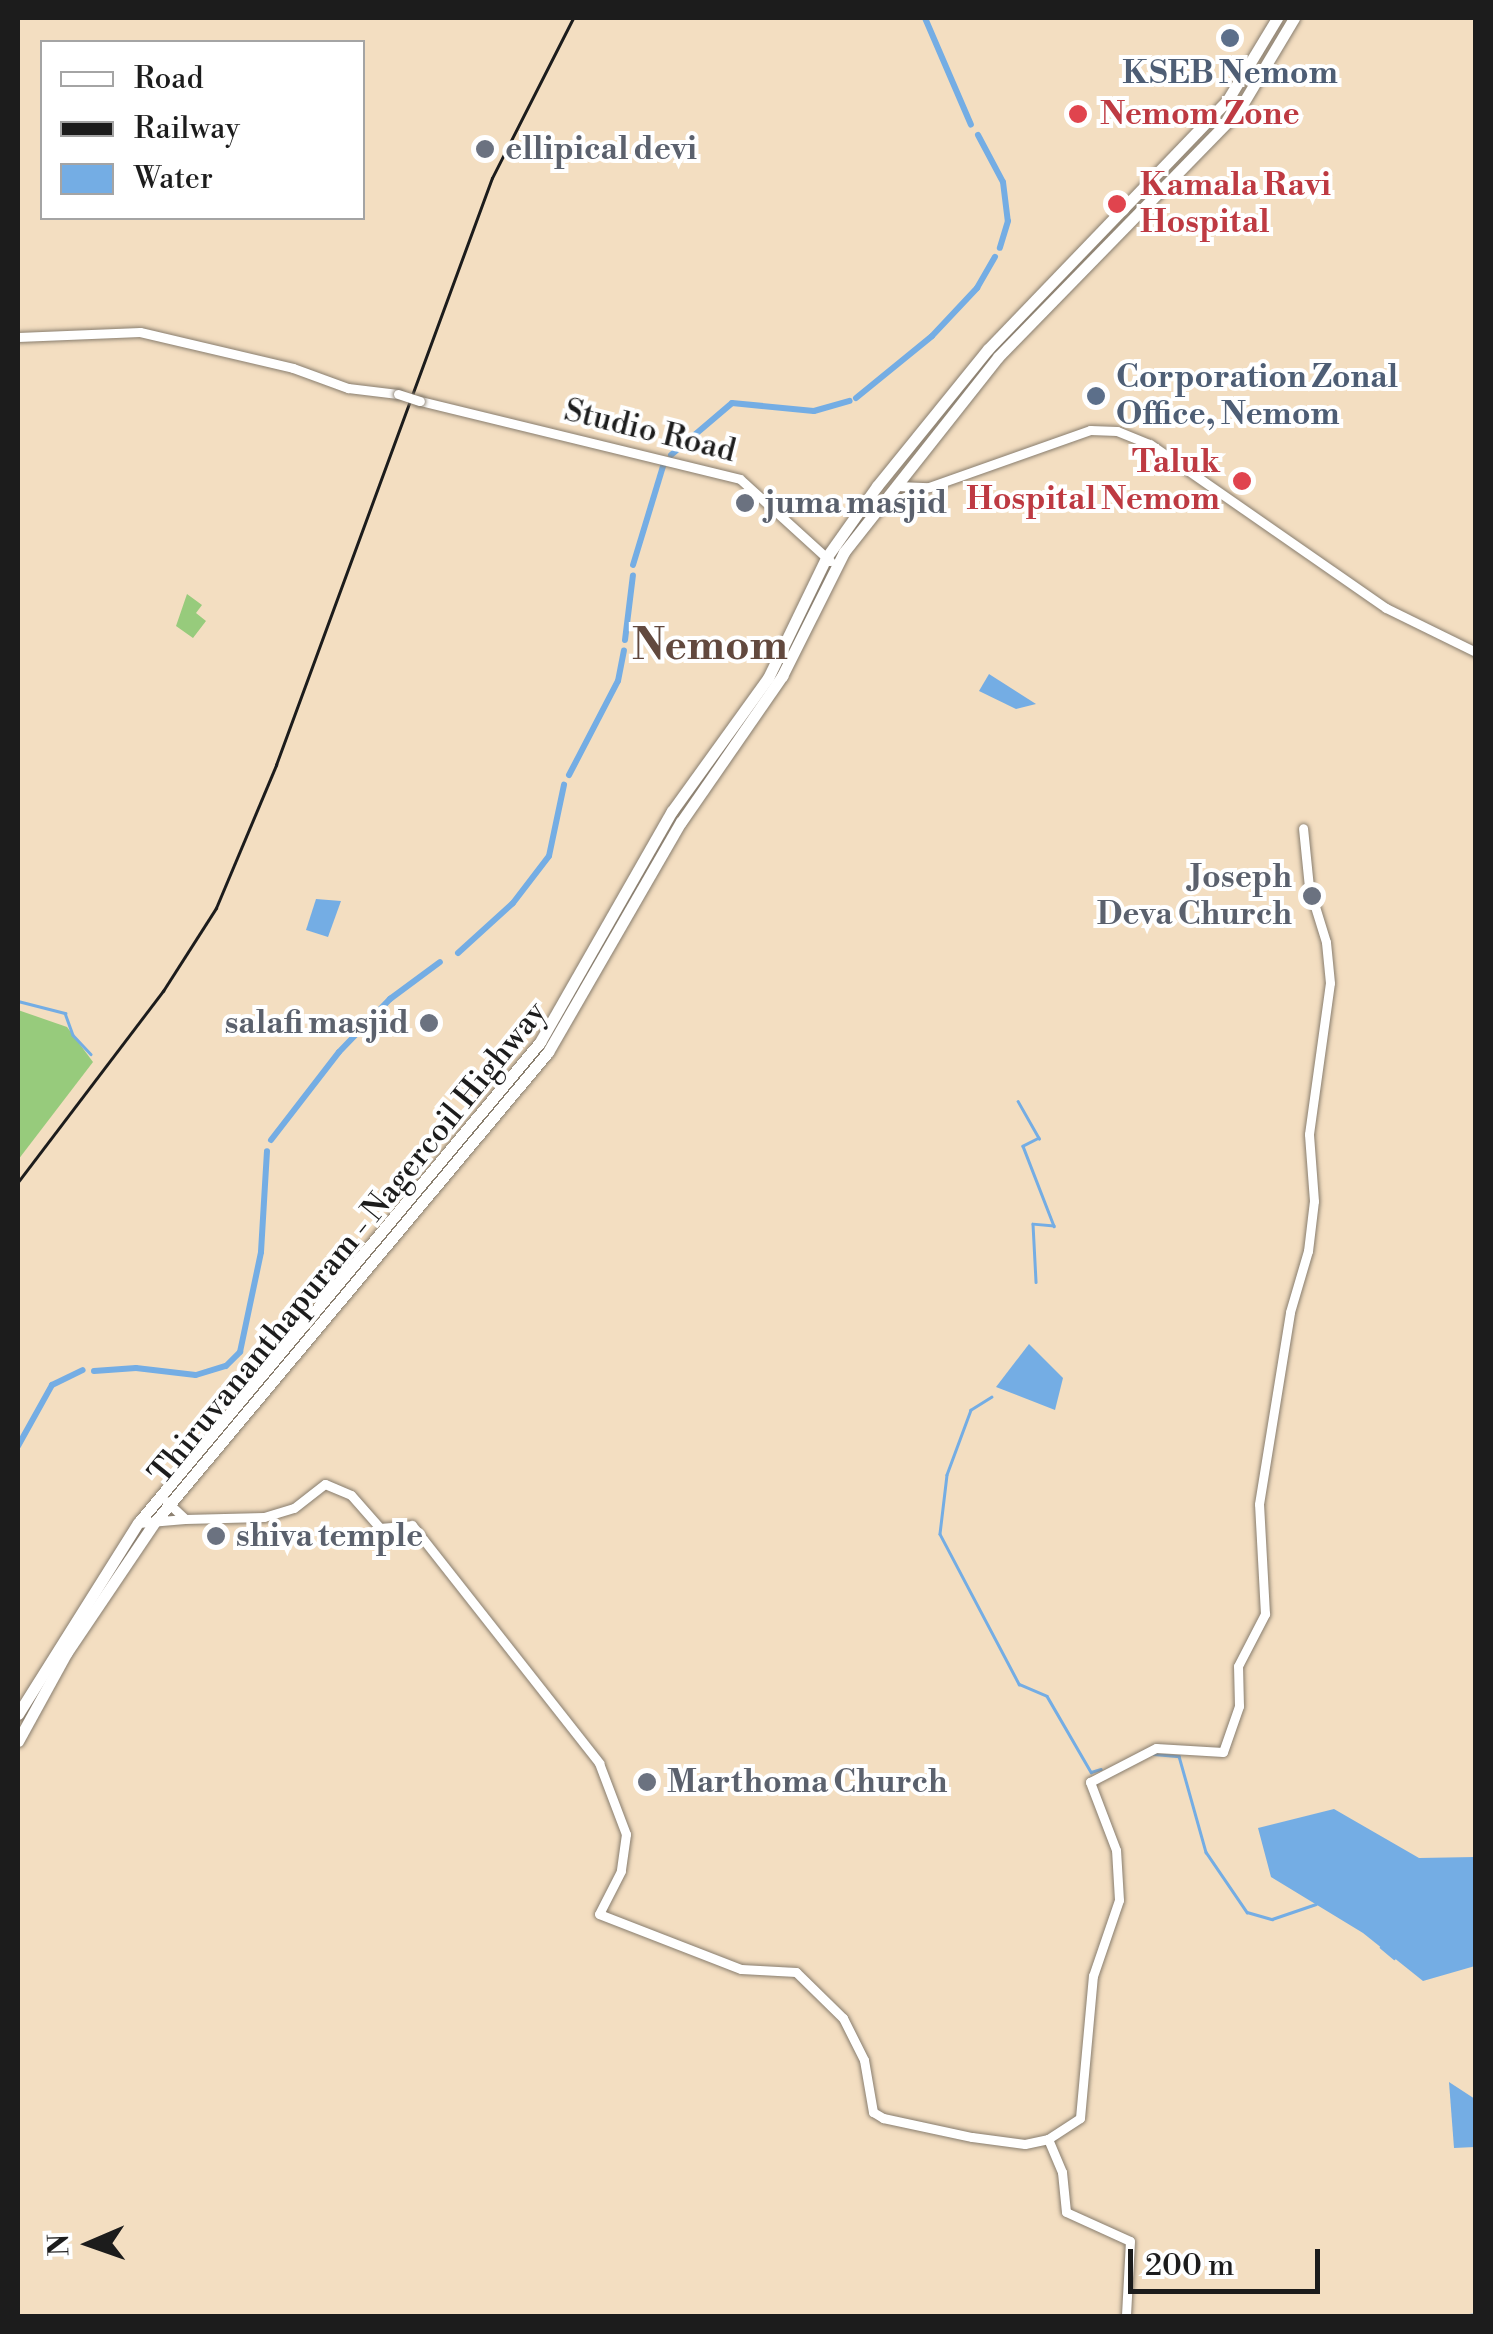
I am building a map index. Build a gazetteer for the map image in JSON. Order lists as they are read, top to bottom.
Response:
{
  "streets": {
    "main road": ["Thiruvananthapuram - Nagercoil Highway"],
    "street": ["Studio Road"]
  },
  "crossings": [
    ["Studio Road", "Thiruvananthapuram - Nagercoil Highway"]
  ],
  "districts": ["Nemom"],
  "places": [
    "KSEB Nemom",
    "Nemom Zone",
    "ellipical devi",
    "Kamala Ravi Hospital",
    "Corporation Zonal Office, Nemom",
    "Taluk Hospital Nemom",
    "juma masjid",
    "Joseph Deva Church",
    "salafi masjid",
    "shiva temple",
    "Marthoma Church"
  ],
  "legend": ["Road", "Railway", "Water"],
  "scale_bar": "200 m",
  "north": "left"
}
